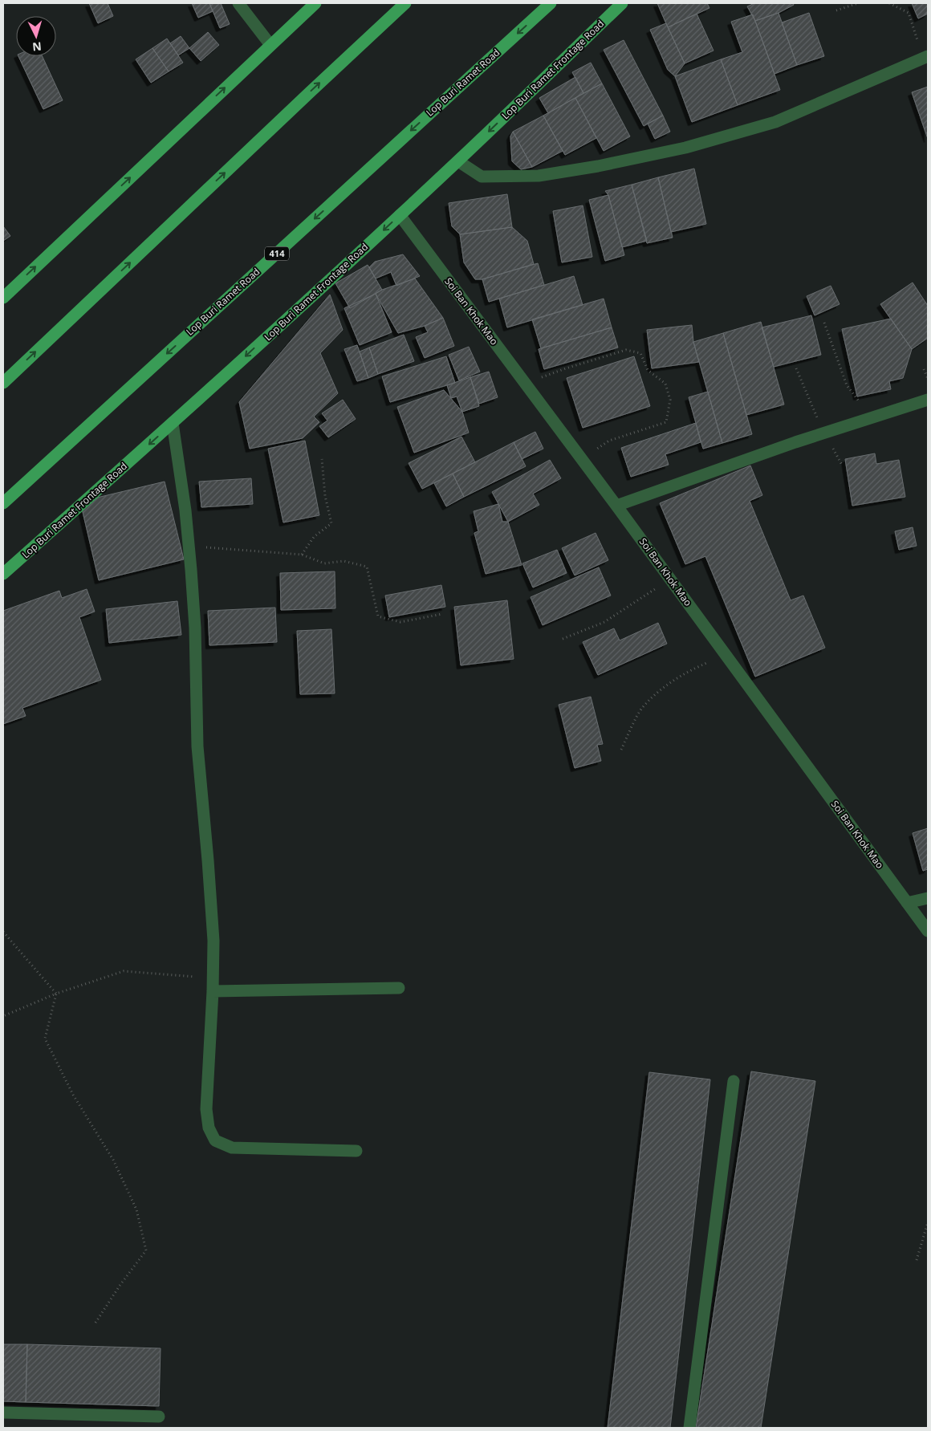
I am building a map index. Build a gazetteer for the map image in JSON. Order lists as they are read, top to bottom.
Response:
{
  "streets": {
    "main road": ["Lop Buri Ramet Frontage Road", "Lop Buri Ramet Road", "414"],
    "street": ["Soi Ban Khok Mao"]
  },
  "crossings": [
    ["Lop Buri Ramet Frontage Road", "Soi Ban Khok Mao"]
  ],
  "one_way": ["Lop Buri Ramet Frontage Road"],
  "north": "bottom"
}
